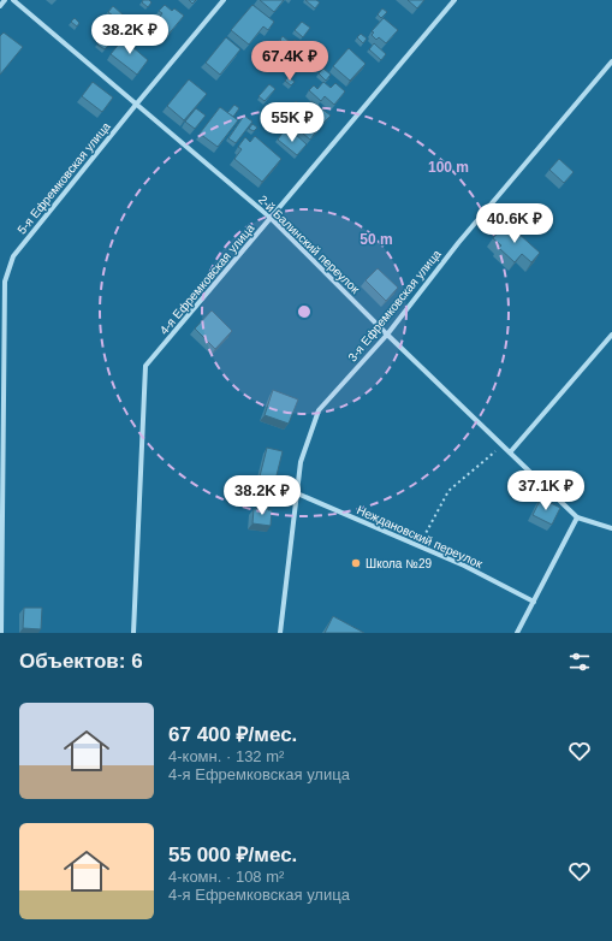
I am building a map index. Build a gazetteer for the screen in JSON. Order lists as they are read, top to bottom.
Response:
{
  "streets": {
    "street": [
      "5-я Ефремковская улица",
      "2-й Балинский переулок",
      "4-я Ефремковская улица",
      "3-я Ефремковская улица",
      "Неждановский переулок"
    ]
  },
  "crossings": [
    ["5-я Ефремковская улица", "2-й Балинский переулок"],
    ["2-й Балинский переулок", "4-я Ефремковская улица"],
    ["2-й Балинский переулок", "3-я Ефремковская улица"],
    ["3-я Ефремковская улица", "Неждановский переулок"]
  ],
  "places": ["Школа №29"],
  "page": {
    "price": [
      "38.2K ₽",
      "67.4K ₽",
      "55K ₽",
      "40.6K ₽",
      "37.1K ₽",
      "38.2K ₽"
    ],
    "heading": "Объектов: 6",
    "list": [
      {
        "name": "67 400 ₽/мес.",
        "note": "4-комн. · 132 m² · 4-я Ефремковская улица"
      },
      {
        "name": "55 000 ₽/мес.",
        "note": "4-комн. · 108 m² · 4-я Ефремковская улица"
      }
    ]
  },
  "rings": ["100 m", "50 m"]
}
